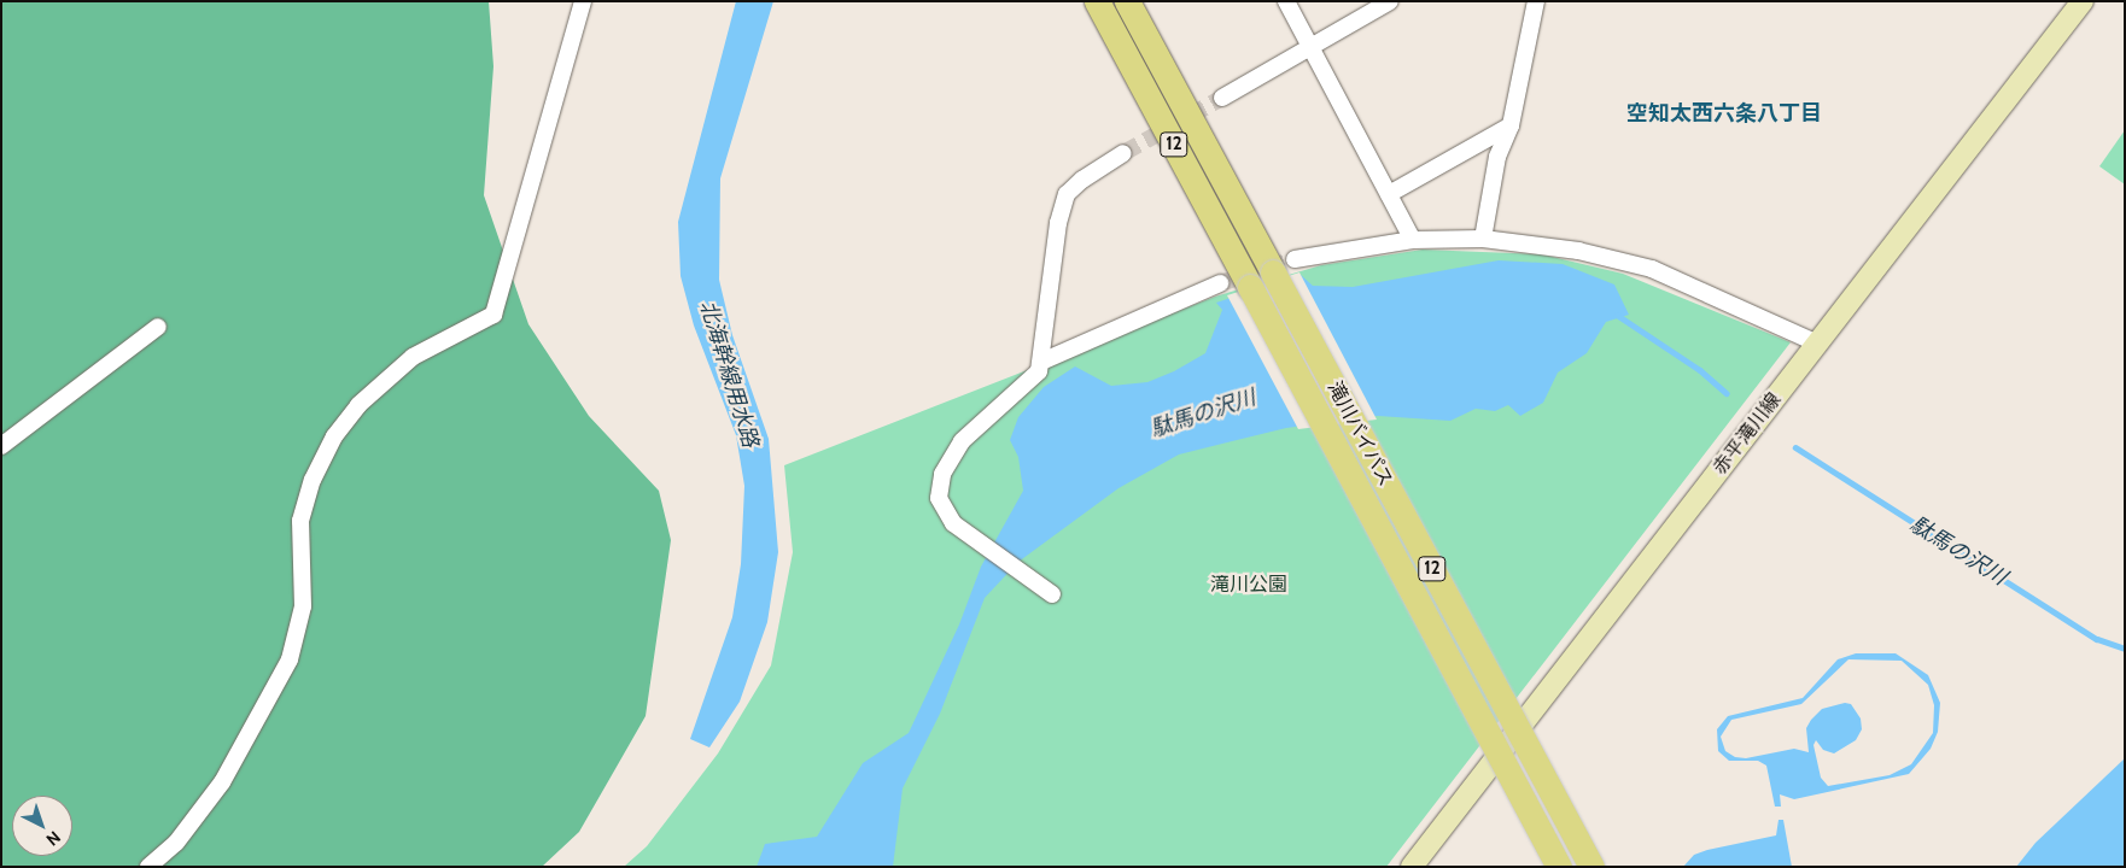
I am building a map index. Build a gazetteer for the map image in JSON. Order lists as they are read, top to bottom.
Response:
{
  "streets": {
    "highway": ["12", "滝川バイパス"],
    "main road": ["赤平滝川線"]
  },
  "districts": ["空知太西六条八丁目"],
  "water": ["北海幹線用水路", "駄馬の沢川"],
  "parks": ["滝川公園"],
  "north": "bottom right"
}
